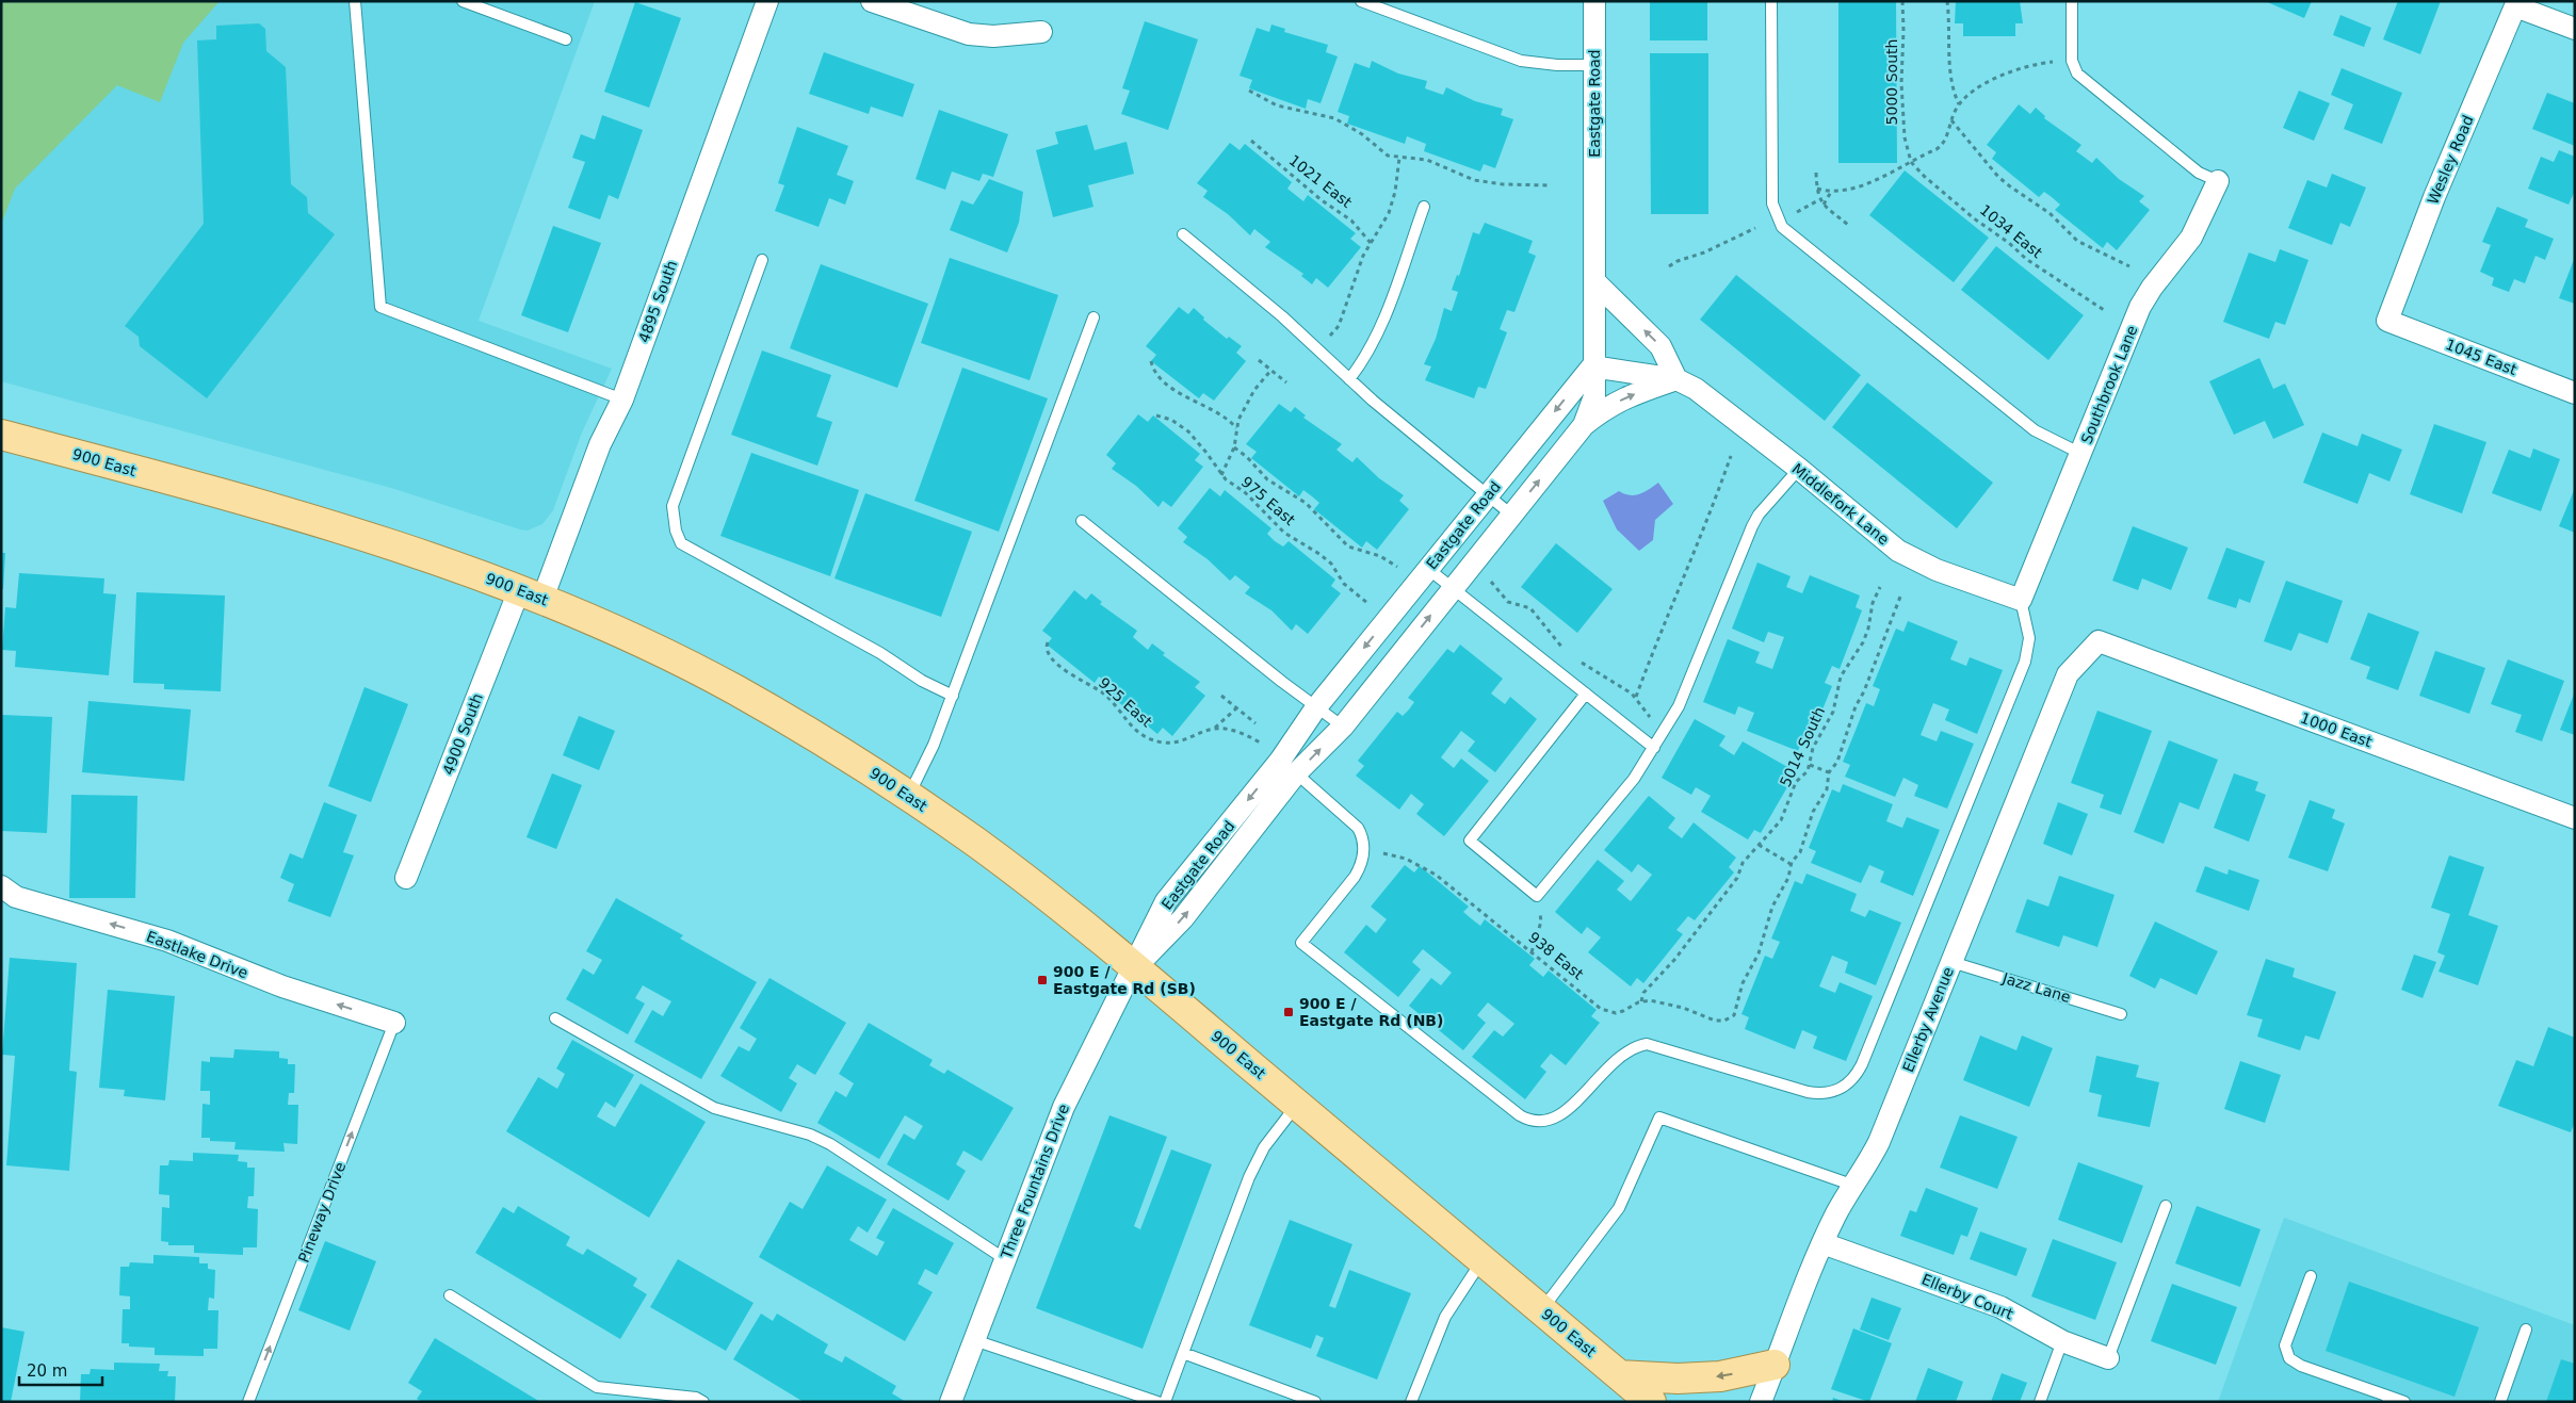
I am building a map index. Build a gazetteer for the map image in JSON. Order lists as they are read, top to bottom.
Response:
{
  "streets": {
    "main road": ["900 East"],
    "street": [
      "Eastgate Road",
      "Wesley Road",
      "4895 South",
      "1045 East",
      "Southbrook Lane",
      "Middlefork Lane",
      "1000 East",
      "4900 South",
      "Eastlake Drive",
      "Ellerby Avenue",
      "Three Fountains Drive",
      "Ellerby Court"
    ],
    "lane": ["Jazz Lane", "Pineway Drive"],
    "path": [
      "5000 South",
      "1021 East",
      "1034 East",
      "975 East",
      "925 East",
      "5014 South",
      "938 East"
    ]
  },
  "crossings": [
    ["5000 South", "1034 East"],
    ["Eastgate Road", "900 East"],
    ["Eastgate Road", "Middlefork Lane"],
    ["Eastgate Road", "Three Fountains Drive"],
    ["Wesley Road", "1045 East"],
    ["4895 South", "900 East"],
    ["4895 South", "4900 South"],
    ["Southbrook Lane", "Middlefork Lane"],
    ["900 East", "4900 South"],
    ["900 East", "Three Fountains Drive"],
    ["1000 East", "Ellerby Avenue"],
    ["5014 South", "938 East"],
    ["Eastlake Drive", "Pineway Drive"],
    ["Jazz Lane", "Ellerby Avenue"],
    ["Ellerby Avenue", "Ellerby Court"]
  ],
  "one_way": ["Eastlake Drive", "Pineway Drive"],
  "places": {
    "transit": ["900 E / Eastgate Rd (SB)", "900 E / Eastgate Rd (NB)"]
  },
  "scale_bar": "20 m"
}
